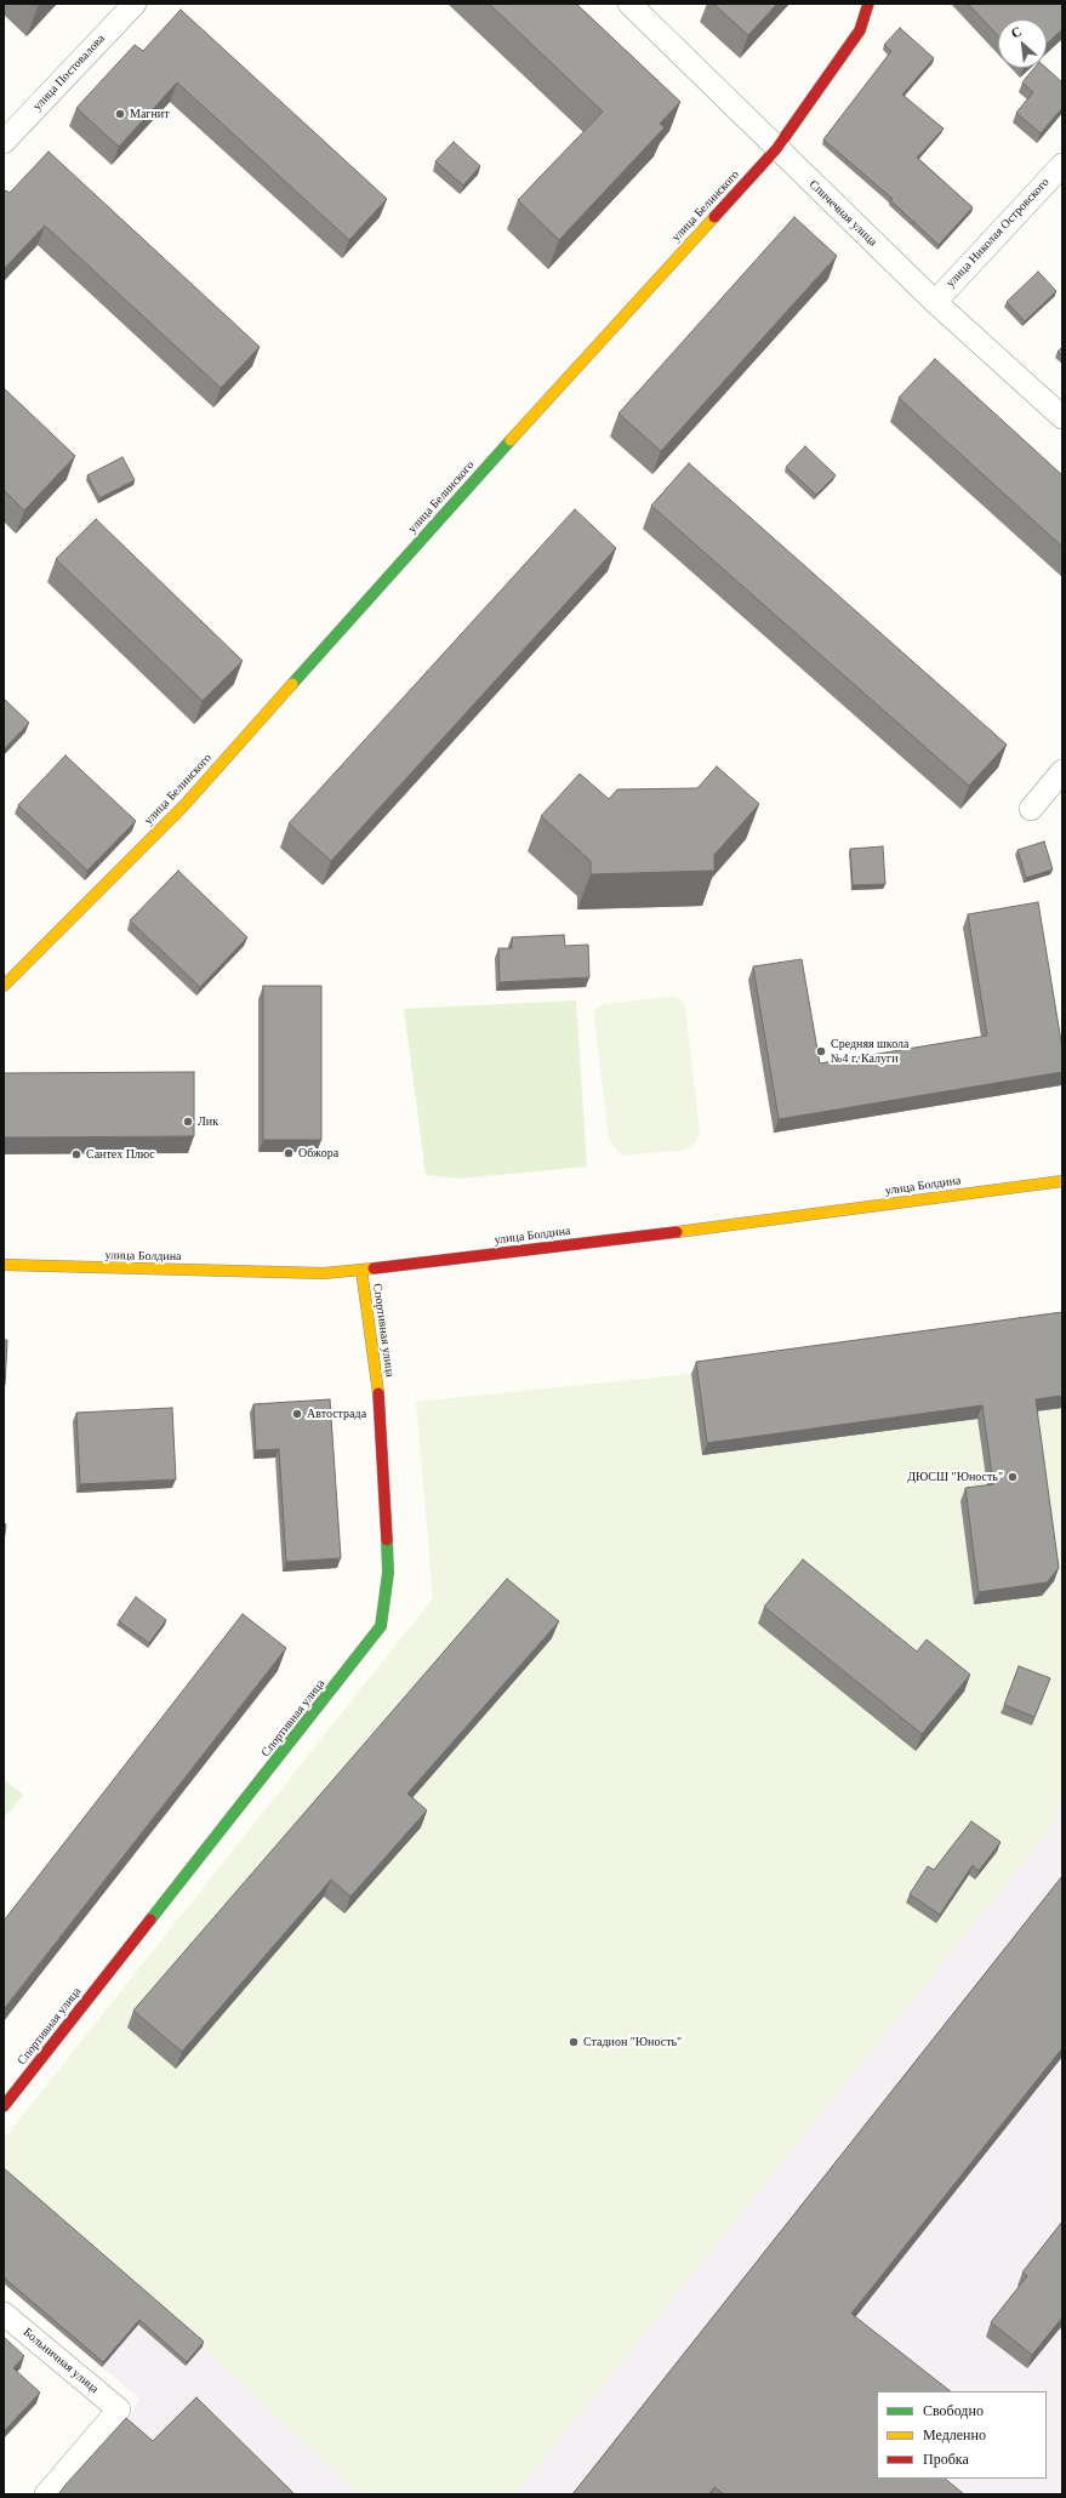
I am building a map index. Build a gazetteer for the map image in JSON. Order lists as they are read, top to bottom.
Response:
{
  "streets": {
    "street": [
      "улица Постовалова",
      "улица Белинского",
      "Спичечная улица",
      "улица Николая Островского",
      "улица Болдина",
      "Спортивная улица",
      "Больничная улица"
    ]
  },
  "crossings": [
    ["улица Белинского", "Спичечная улица"],
    ["Спичечная улица", "улица Николая Островского"],
    ["улица Болдина", "Спортивная улица"]
  ],
  "places": [
    "Магнит",
    "Средняя школа №4 г. Калуги",
    "Лик",
    "Обжора",
    "Сантех Плюс",
    "Автострада",
    "ДЮСШ \"Юность\"",
    "Стадион \"Юность\""
  ],
  "legend": ["Свободно", "Медленно", "Пробка"],
  "north": "top left"
}
